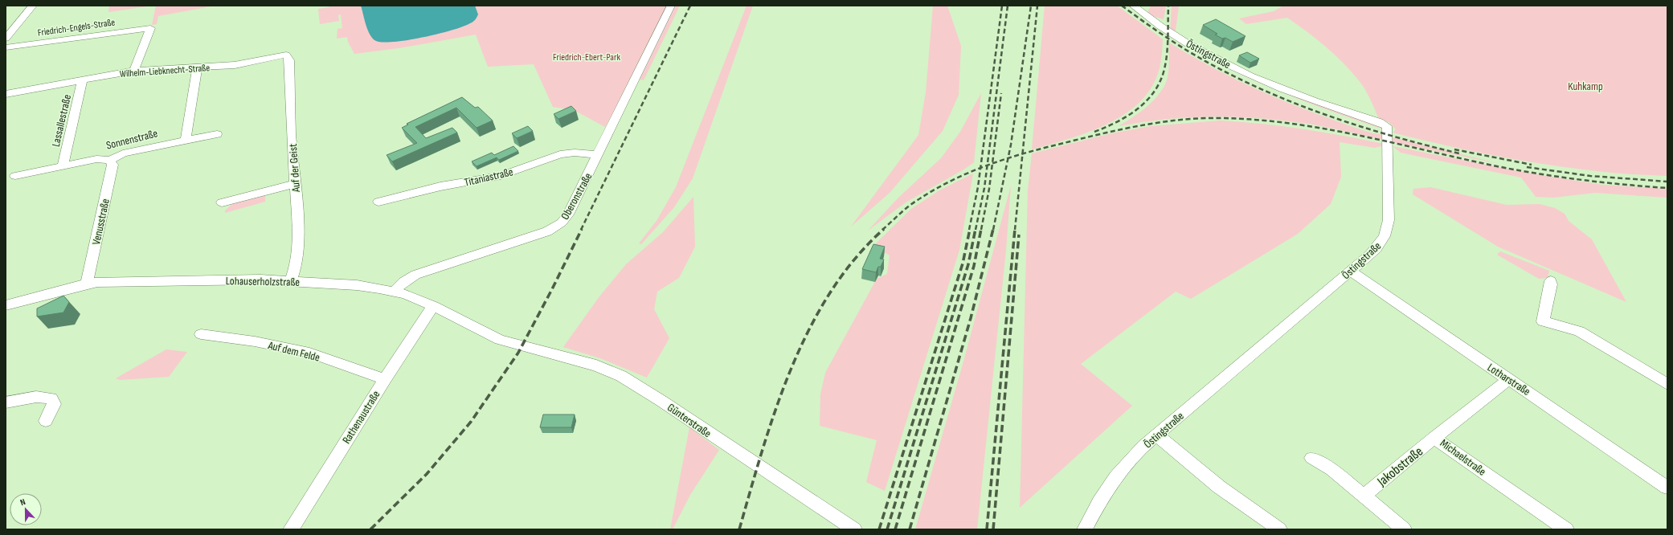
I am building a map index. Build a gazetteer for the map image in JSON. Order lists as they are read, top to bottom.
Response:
{
  "streets": {
    "street": [
      "Friedrich-Engels-Straße",
      "Östingstraße",
      "Wilhelm-Liebknecht-Straße",
      "Lassallestraße",
      "Sonnenstraße",
      "Auf der Geist",
      "Titaniastraße",
      "Oberonstraße",
      "Venusstraße",
      "Lohauserholzstraße",
      "Auf dem Felde",
      "Lotharstraße",
      "Rathenaustraße",
      "Günterstraße",
      "Michaelstraße",
      "Jakobstraße"
    ]
  },
  "crossings": [
    ["Friedrich-Engels-Straße", "Wilhelm-Liebknecht-Straße"],
    ["Östingstraße", "Lotharstraße"],
    ["Wilhelm-Liebknecht-Straße", "Lassallestraße"],
    ["Wilhelm-Liebknecht-Straße", "Auf der Geist"],
    ["Lassallestraße", "Sonnenstraße"],
    ["Sonnenstraße", "Venusstraße"],
    ["Auf der Geist", "Lohauserholzstraße"],
    ["Titaniastraße", "Oberonstraße"],
    ["Oberonstraße", "Lohauserholzstraße"],
    ["Venusstraße", "Lohauserholzstraße"],
    ["Lohauserholzstraße", "Rathenaustraße"],
    ["Lohauserholzstraße", "Günterstraße"],
    ["Auf dem Felde", "Rathenaustraße"],
    ["Lotharstraße", "Michaelstraße"],
    ["Michaelstraße", "Jakobstraße"]
  ],
  "parks": ["Friedrich-Ebert-Park", "Kuhkamp"],
  "north": "top"
}
